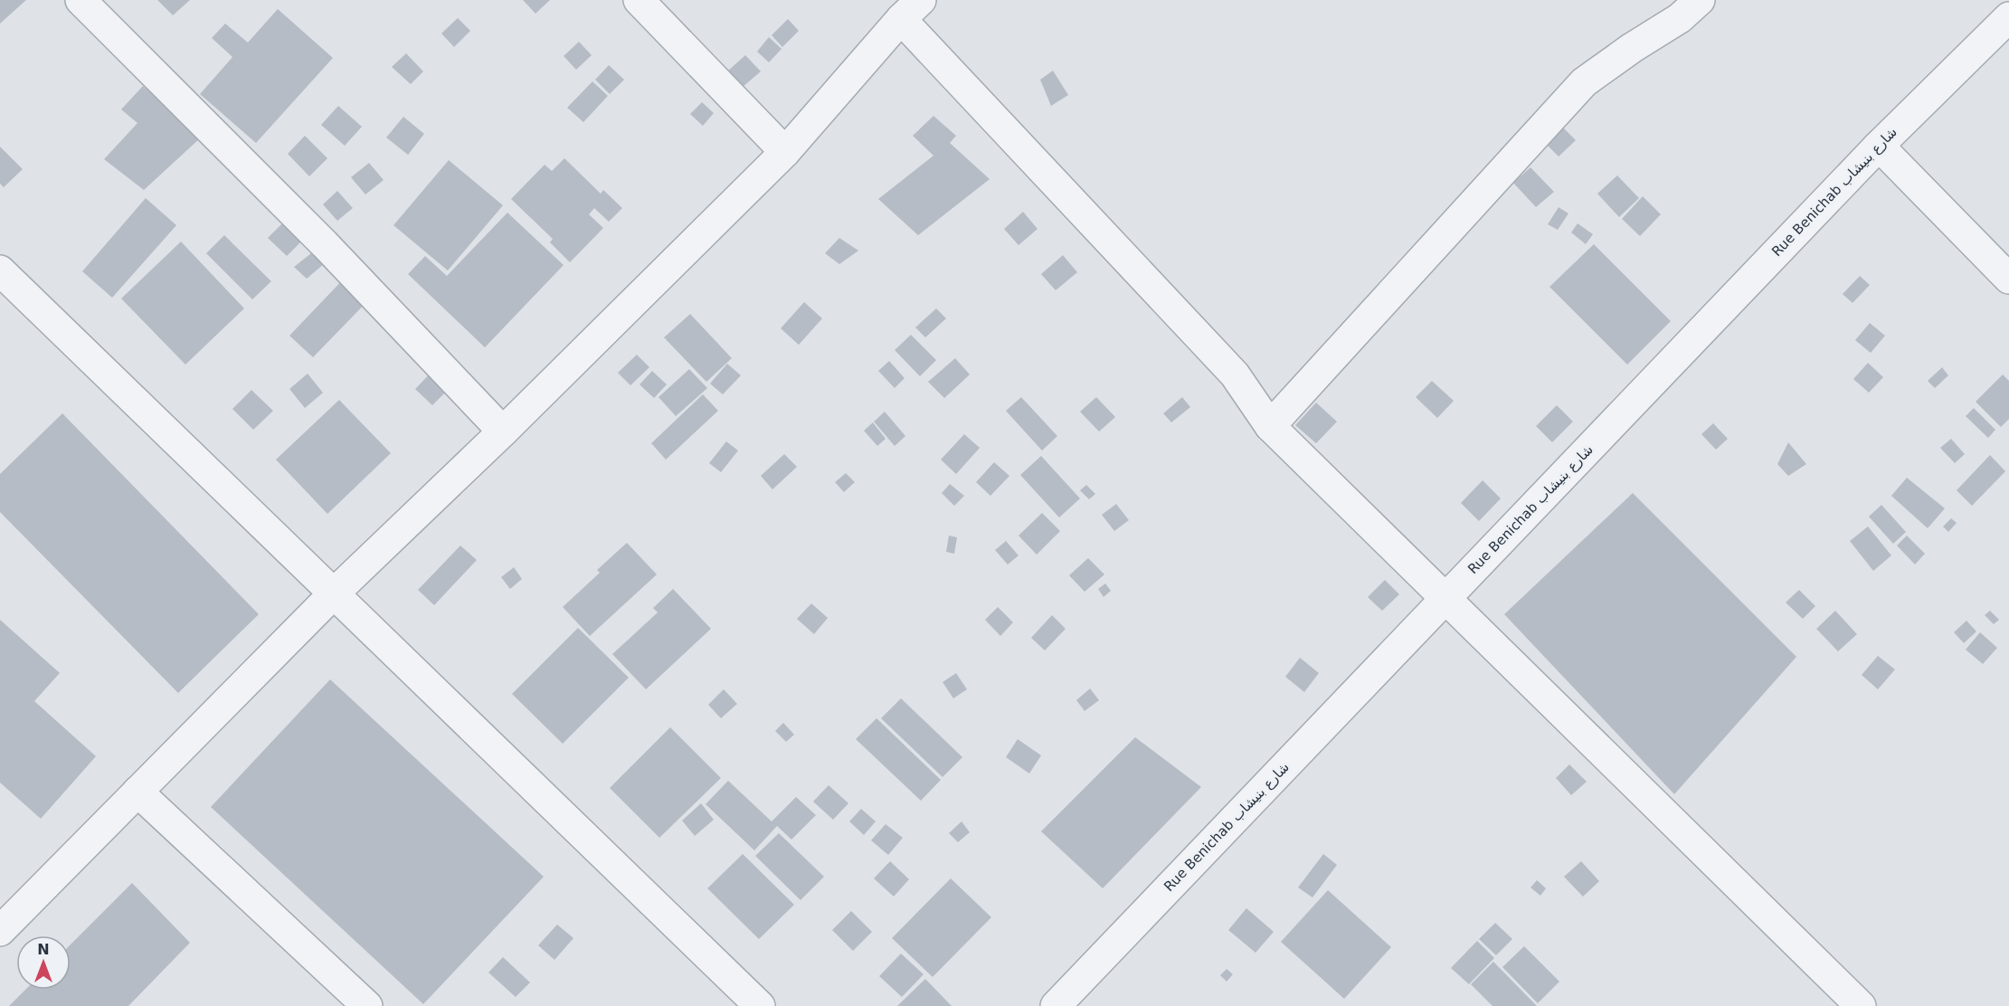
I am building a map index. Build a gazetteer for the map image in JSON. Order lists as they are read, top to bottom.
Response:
{
  "streets": {
    "street": ["Rue Benichab شارع بنيشاب"]
  },
  "north": "top"
}
